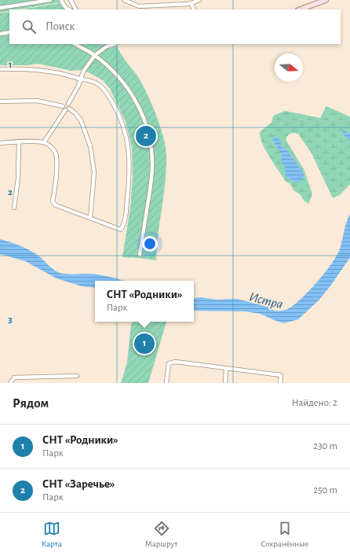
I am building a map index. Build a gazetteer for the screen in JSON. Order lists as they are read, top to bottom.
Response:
{
  "water": ["Истра"],
  "north": "right",
  "page": {
    "search": "Поиск",
    "pins": ["2", "1"],
    "popup": ["СНТ «Родники»", "Парк"],
    "heading": ["Рядом", "Найдено: 2"],
    "list": [
      {
        "mark": "1",
        "name": "СНТ «Родники»",
        "note": "Парк",
        "value": "230 m"
      },
      {
        "mark": "2",
        "name": "СНТ «Заречье»",
        "note": "Парк",
        "value": "250 m"
      }
    ],
    "nav": ["Карта", "Маршрут", "Сохранённые"]
  },
  "grid": {
    "rows": ["1", "2", "3"]
  }
}
